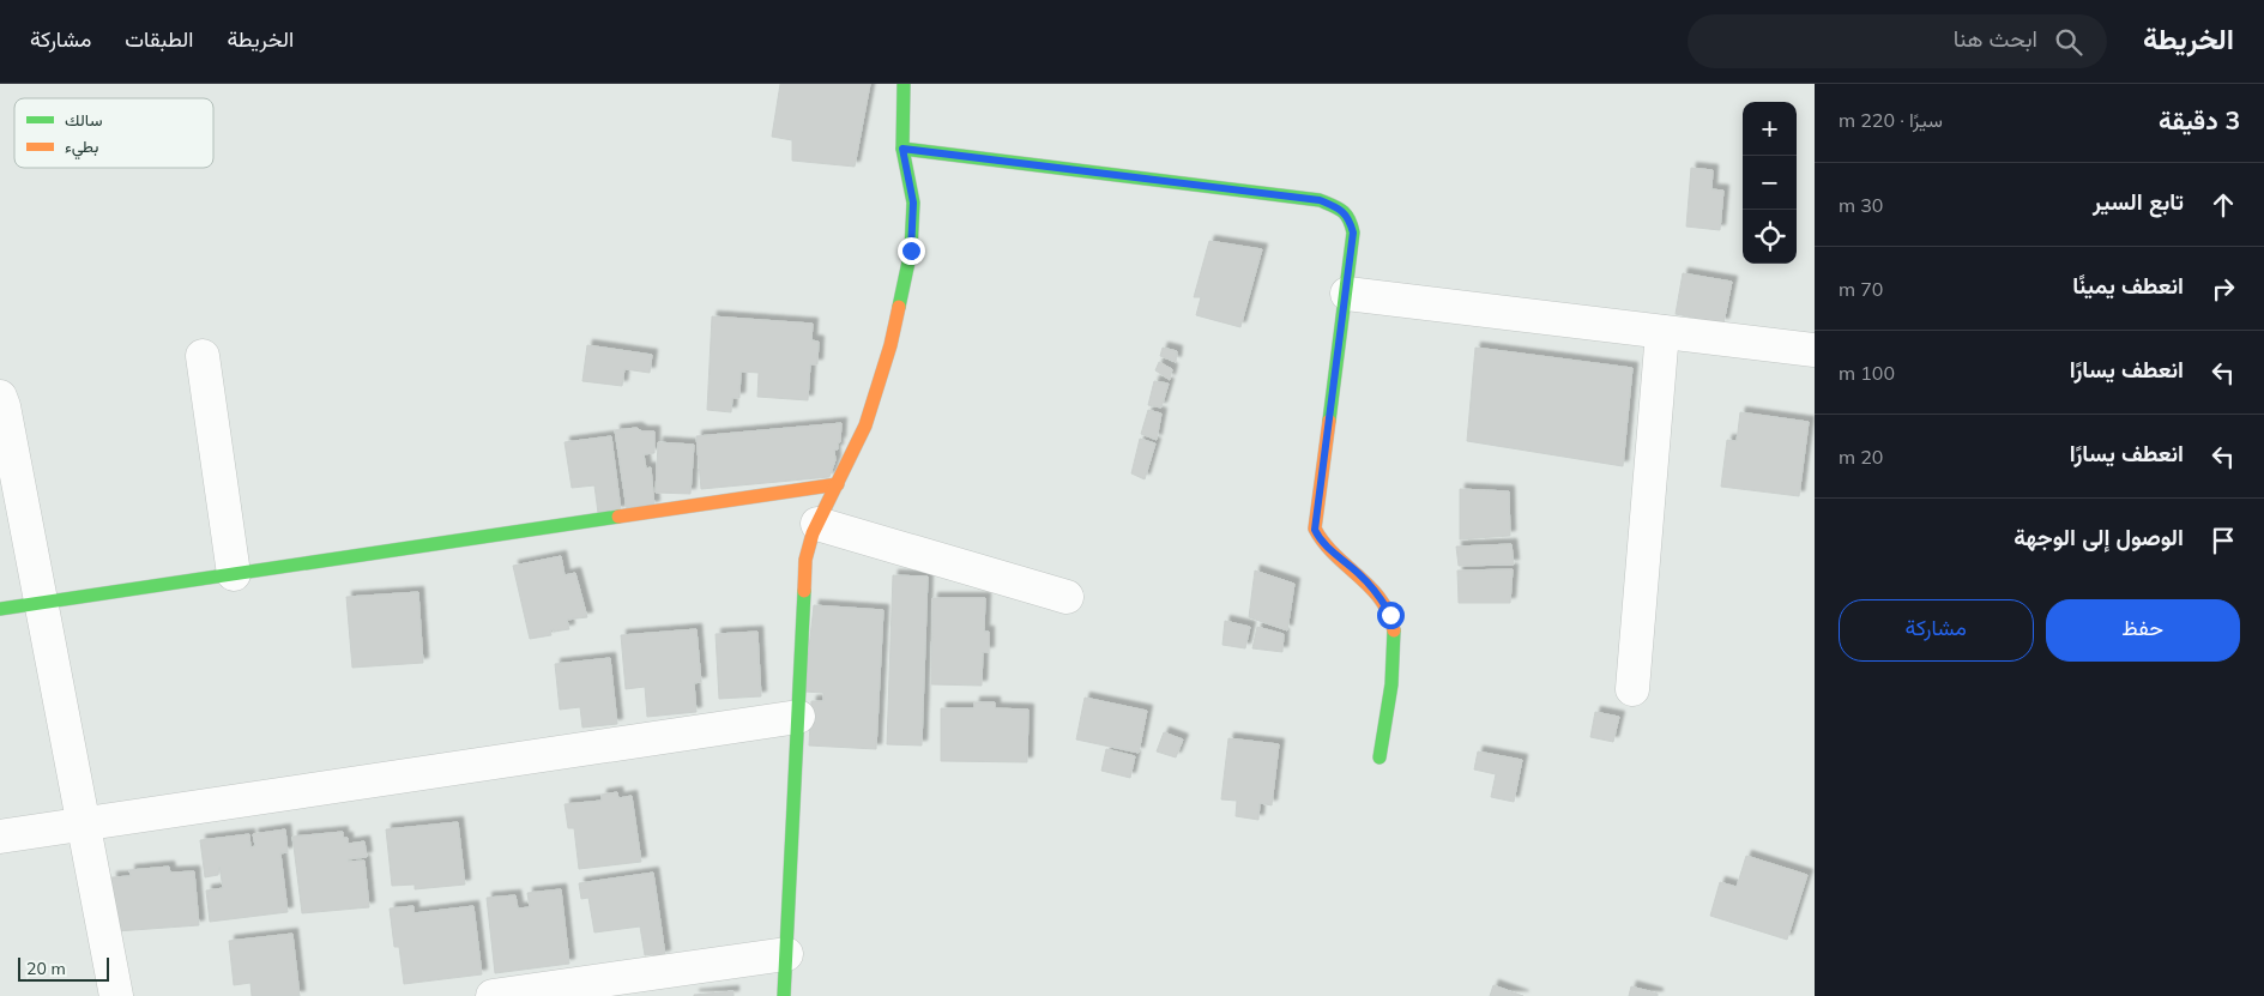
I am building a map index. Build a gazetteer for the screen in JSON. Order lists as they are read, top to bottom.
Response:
{
  "legend": ["سالك", "بطيء"],
  "scale_bar": "20 m",
  "page": {
    "header": "الخريطة",
    "search": "ابحث هنا",
    "nav": ["الخريطة", "الطبقات", "مشاركة"],
    "heading": ["3 دقيقة", "سيرًا · 220 m"],
    "map_buttons": ["+", "−"],
    "list": [
      ["تابع السير", "30 m"],
      ["انعطف يمينًا", "70 m"],
      ["انعطف يسارًا", "100 m"],
      ["انعطف يسارًا", "20 m"],
      "الوصول إلى الوجهة"
    ],
    "buttons": ["حفظ", "مشاركة"],
    "scale": "20 m"
  }
}
